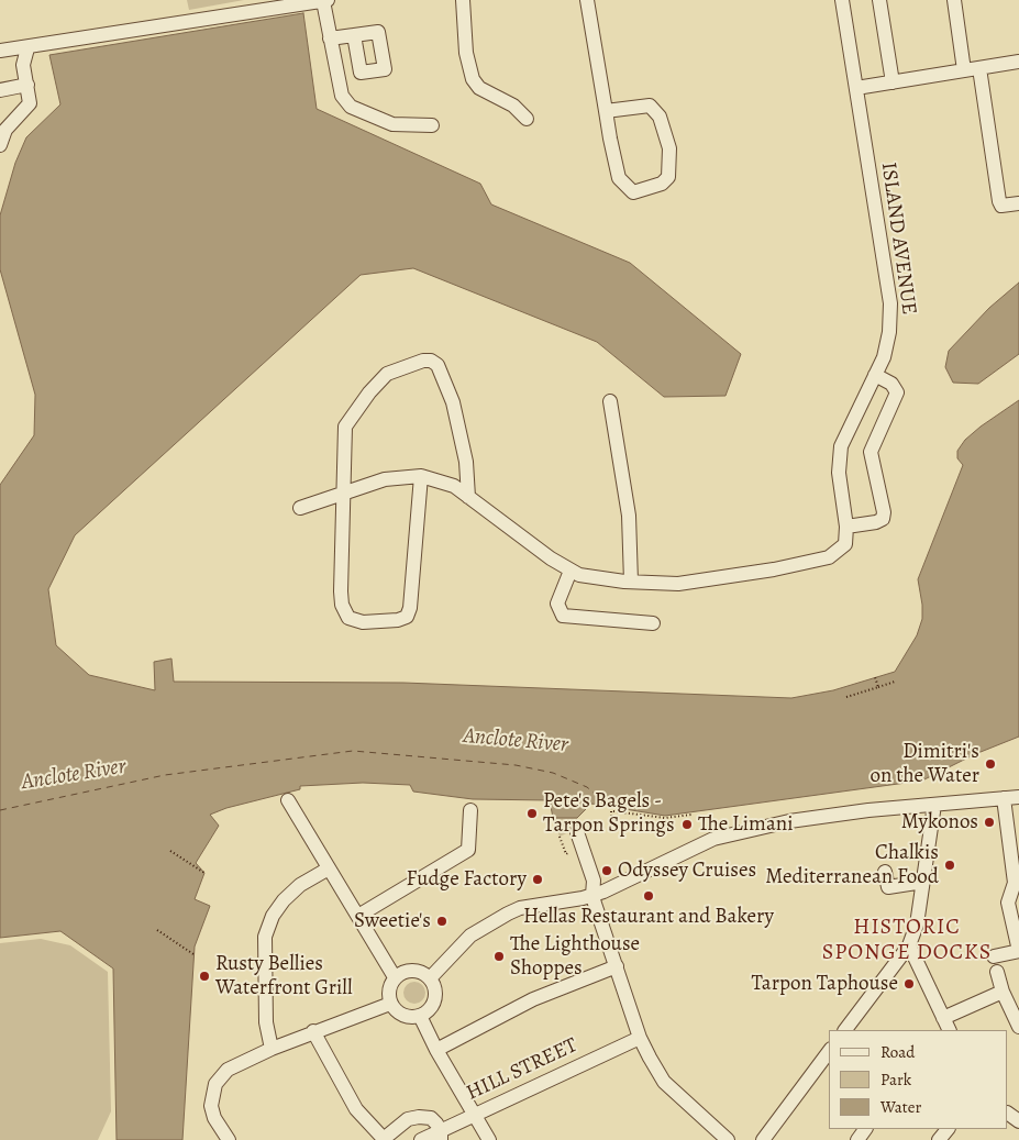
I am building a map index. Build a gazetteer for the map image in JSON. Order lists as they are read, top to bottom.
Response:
{
  "streets": {
    "street": ["ISLAND AVENUE", "HILL STREET"]
  },
  "districts": ["HISTORIC SPONGE DOCKS"],
  "water": ["Anclote River"],
  "places": [
    "Dimitri's on the Water",
    "Pete's Bagels - Tarpon Springs",
    "Mykonos",
    "The Limani",
    "Chalkis Mediterranean Food",
    "Odyssey Cruises",
    "Fudge Factory",
    "Hellas Restaurant and Bakery",
    "Sweetie's",
    "The Lighthouse Shoppes",
    "Rusty Bellies Waterfront Grill",
    "Tarpon Taphouse"
  ],
  "legend": ["Road", "Park", "Water"]
}
